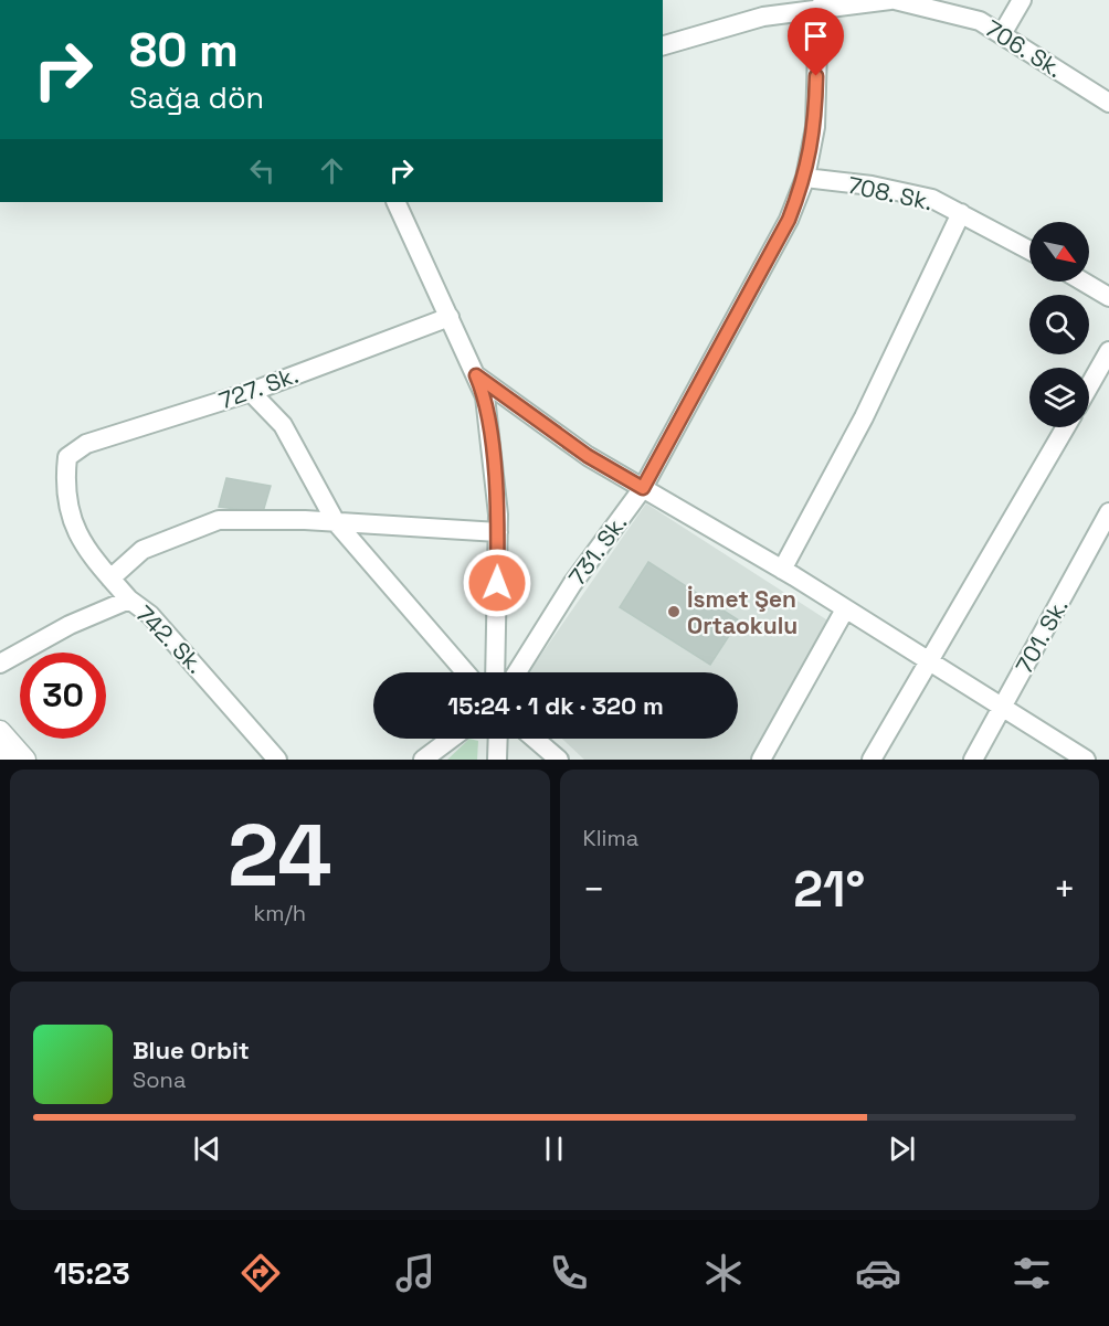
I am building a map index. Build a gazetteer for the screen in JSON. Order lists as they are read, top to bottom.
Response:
{
  "streets": {
    "street": [
      "706. Sk.",
      "708. Sk.",
      "727. Sk.",
      "731. Sk.",
      "701. Sk.",
      "742. Sk."
    ]
  },
  "crossings": [
    ["706. Sk.", "731. Sk."],
    ["708. Sk.", "731. Sk."]
  ],
  "places": ["İsmet Şen Ortaokulu"],
  "north": "bottom right",
  "page": {
    "turn": ["80 m", "Sağa dön"],
    "limit": "30",
    "trip": "15:24 · 1 dk · 320 m",
    "tile": [
      ["24", "km/h"],
      "Klima"
    ],
    "heat": ["−", "21°", "+"],
    "song": ["Blue Orbit", "Sona"],
    "tabs": "15:23"
  }
}
